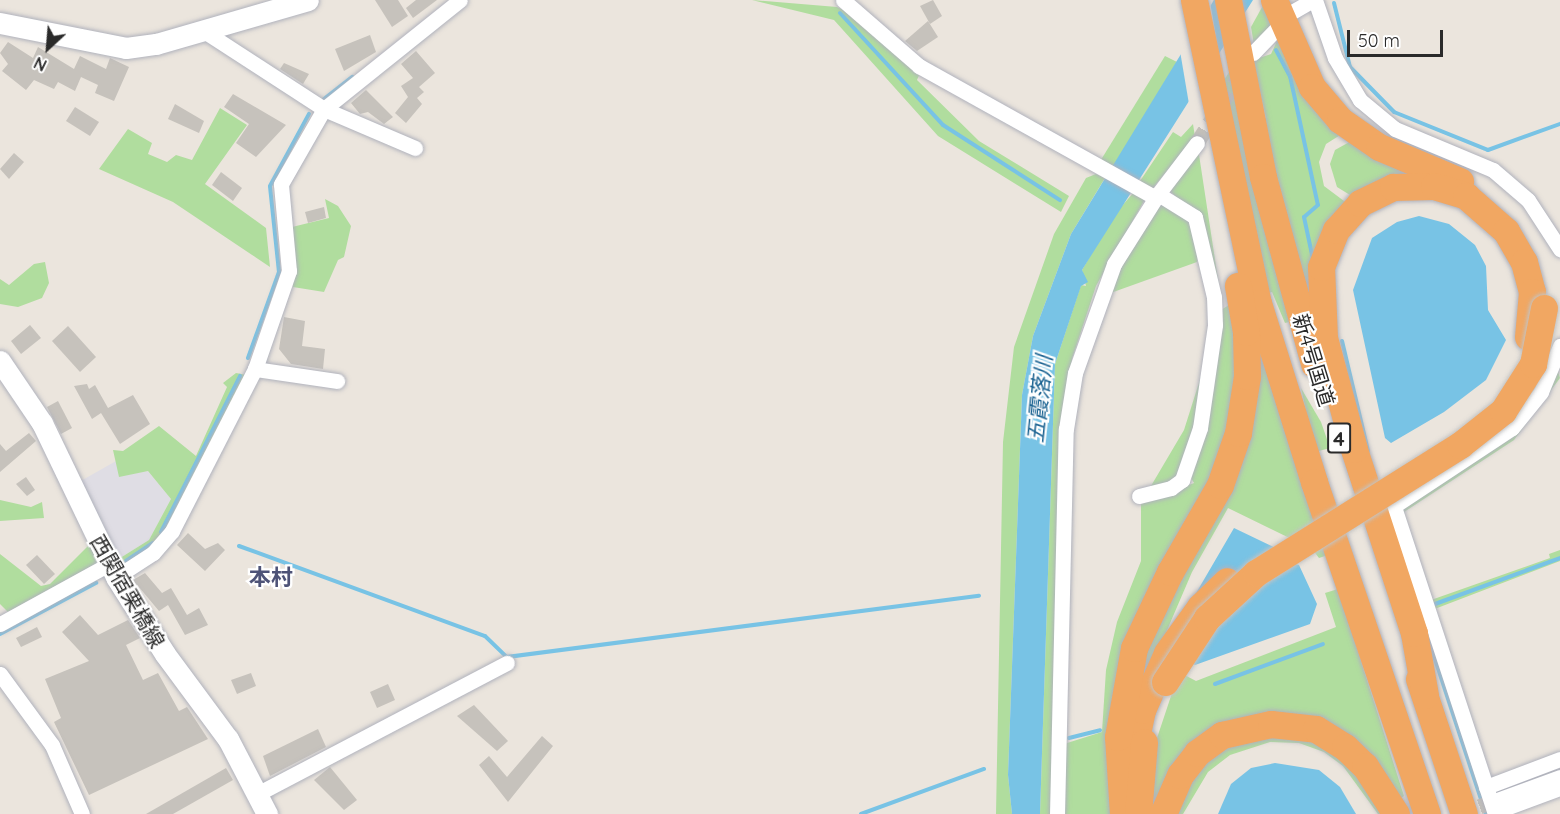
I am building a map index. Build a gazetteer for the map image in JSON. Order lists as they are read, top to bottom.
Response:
{
  "streets": {
    "highway": ["新4号国道", "4"],
    "main road": ["西関宿栗橋線"]
  },
  "districts": ["本村"],
  "water": ["五霞落川"],
  "scale_bar": "50 m",
  "north": "bottom left"
}
